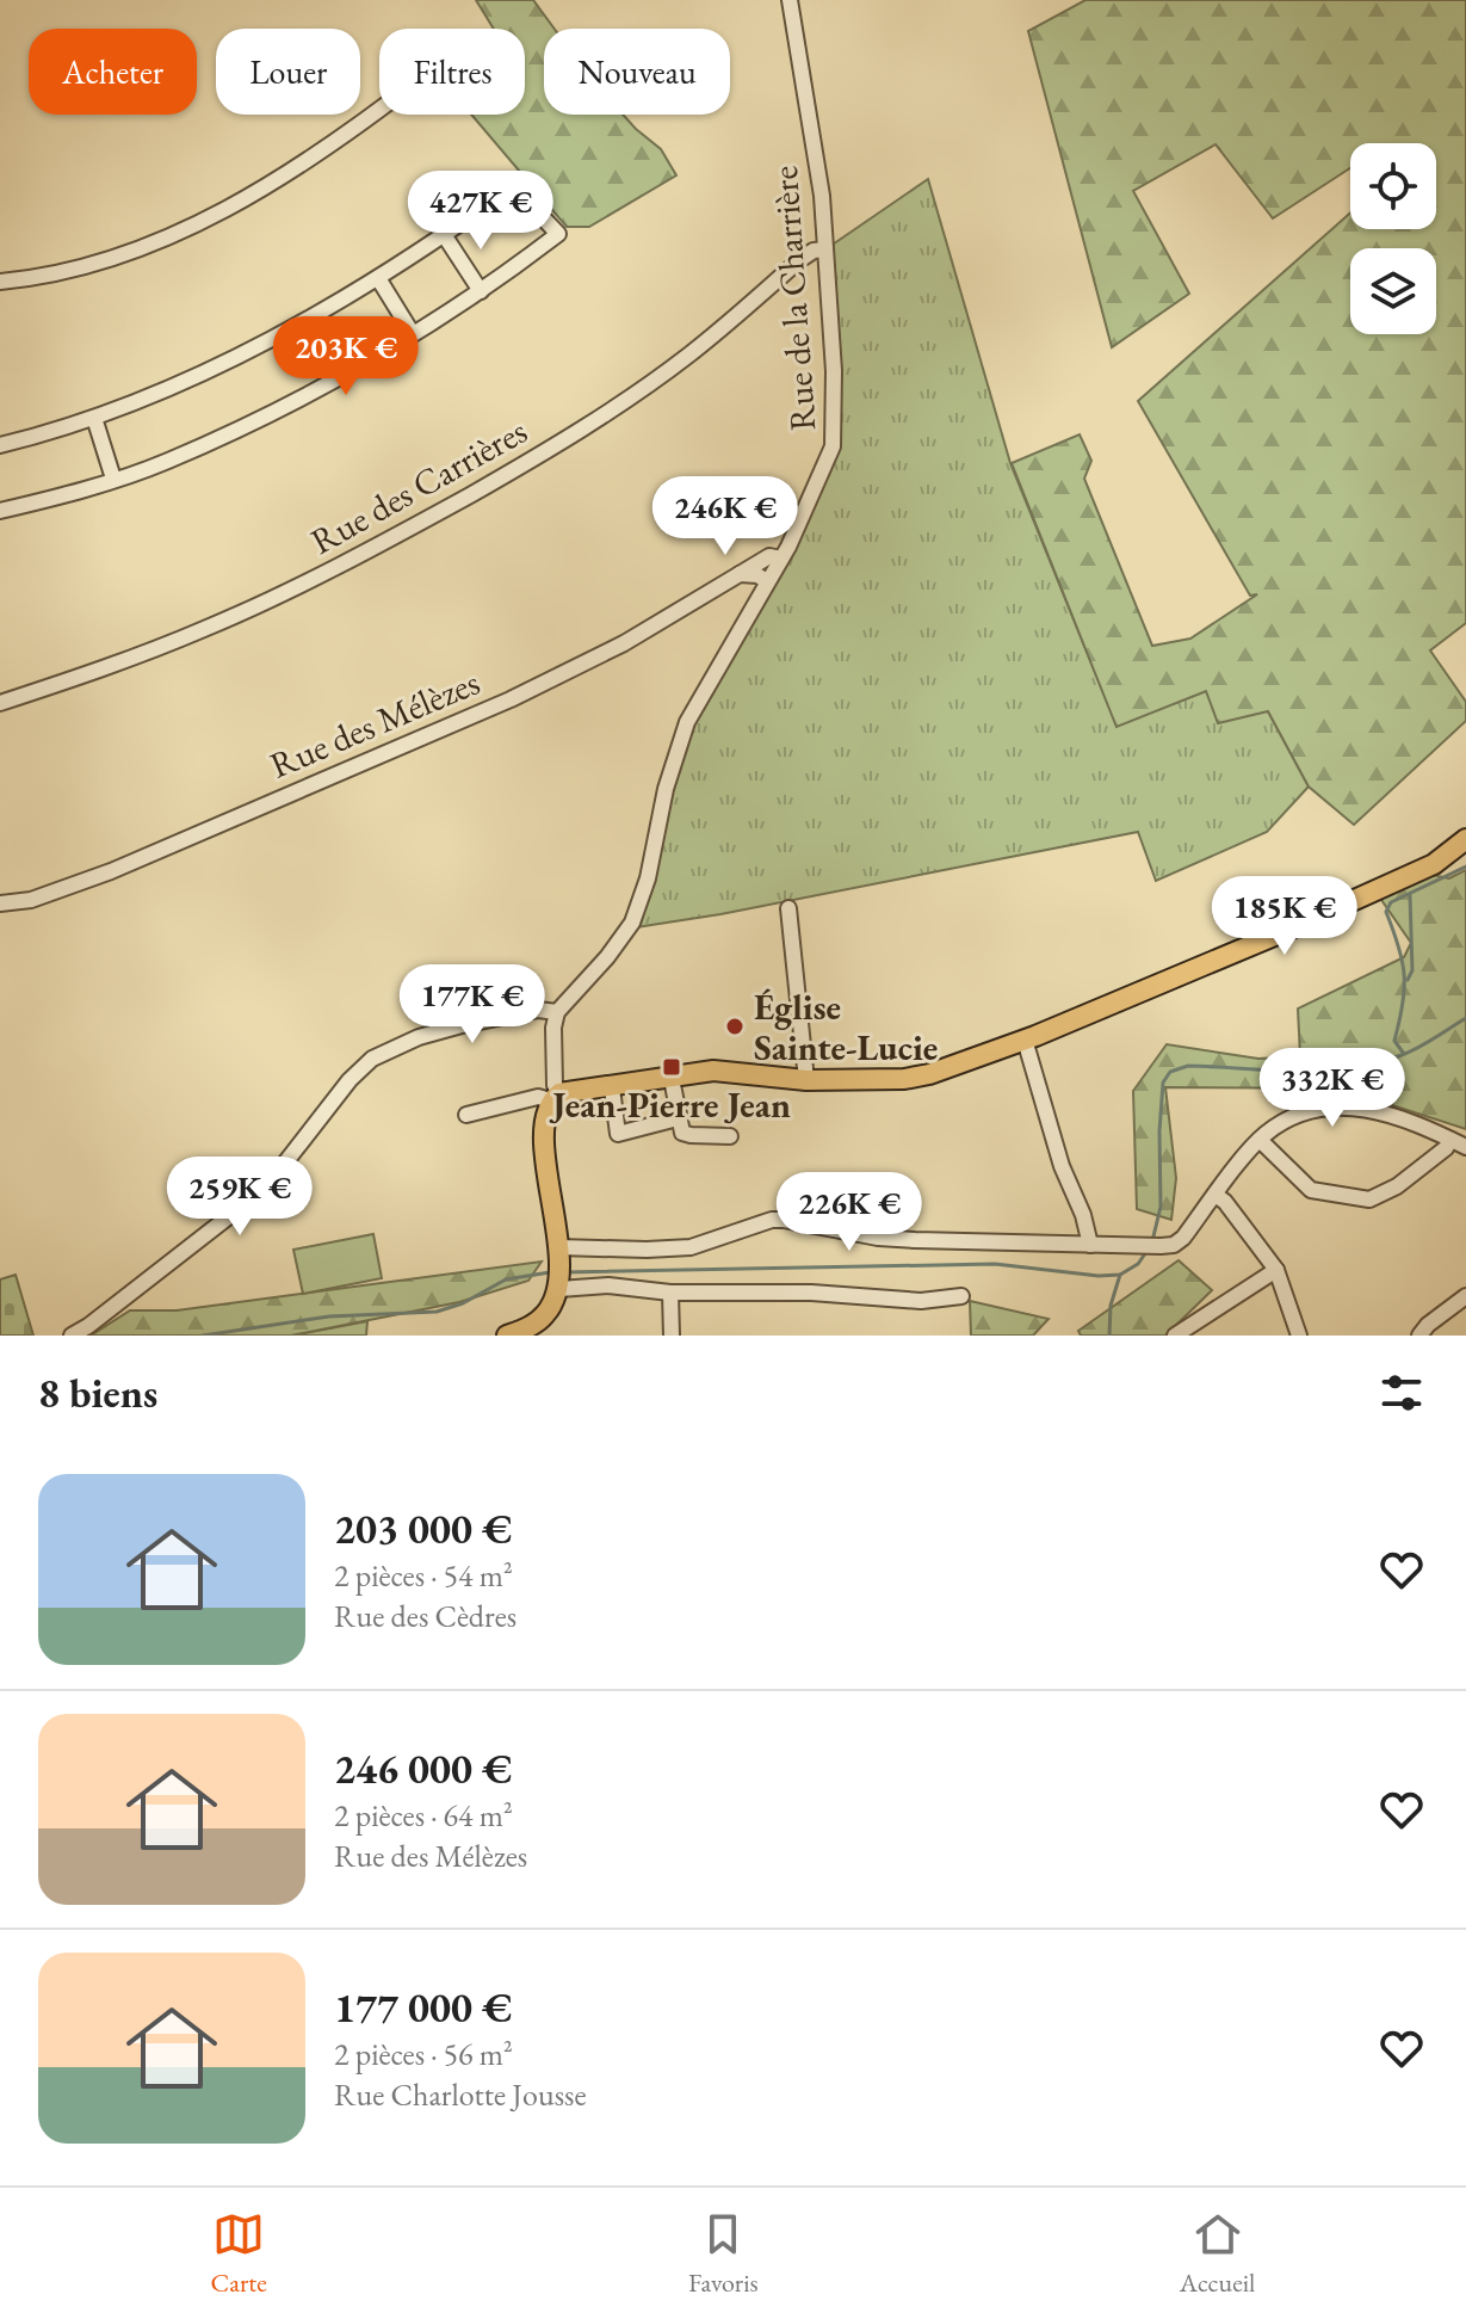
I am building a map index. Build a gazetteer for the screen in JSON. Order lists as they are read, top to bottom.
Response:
{
  "streets": {
    "street": ["Rue de la Charrière", "Rue des Carrières", "Rue des Mélèzes"]
  },
  "crossings": [
    ["Rue de la Charrière", "Rue des Carrières"],
    ["Rue de la Charrière", "Rue des Mélèzes"]
  ],
  "places": {
    "other": ["Église Sainte-Lucie"],
    "transit": ["Jean-Pierre Jean"]
  },
  "page": {
    "chip": [
      "Acheter",
      "Louer",
      "Filtres",
      "Nouveau"
    ],
    "price": [
      "427K €",
      "203K €",
      "246K €",
      "185K €",
      "177K €",
      "332K €",
      "259K €",
      "226K €"
    ],
    "heading": "8 biens",
    "list": [
      {
        "name": "203 000 €",
        "note": "2 pièces · 54 m² · Rue des Cèdres"
      },
      {
        "name": "246 000 €",
        "note": "2 pièces · 64 m² · Rue des Mélèzes"
      },
      {
        "name": "177 000 €",
        "note": "2 pièces · 56 m² · Rue Charlotte Jousse"
      }
    ],
    "tabs": ["Carte", "Favoris", "Accueil"]
  }
}
